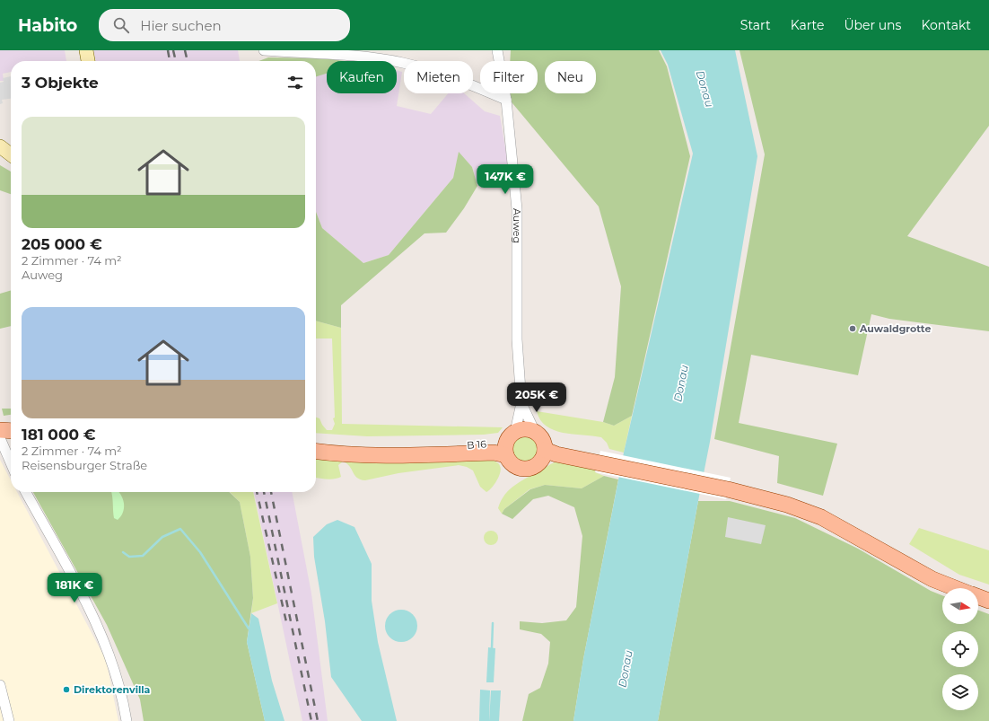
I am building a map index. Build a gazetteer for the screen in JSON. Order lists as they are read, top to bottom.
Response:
{
  "streets": {
    "main road": ["B 16"],
    "street": ["Auweg"]
  },
  "crossings": [
    ["Auweg", "B 16"]
  ],
  "water": ["Donau"],
  "places": ["Auwaldgrotte", "Direktorenvilla"],
  "north": "right",
  "page": {
    "header": "Habito",
    "search": "Hier suchen",
    "nav": [
      "Start",
      "Karte",
      "Über uns",
      "Kontakt"
    ],
    "chip": [
      "Kaufen",
      "Mieten",
      "Filter",
      "Neu"
    ],
    "heading": "3 Objekte",
    "list": [
      {
        "name": "205 000 €",
        "note": "2 Zimmer · 74 m² · Auweg"
      },
      {
        "name": "181 000 €",
        "note": "2 Zimmer · 74 m² · Reisensburger Straße"
      }
    ],
    "price": ["147K €", "205K €", "181K €"]
  }
}
